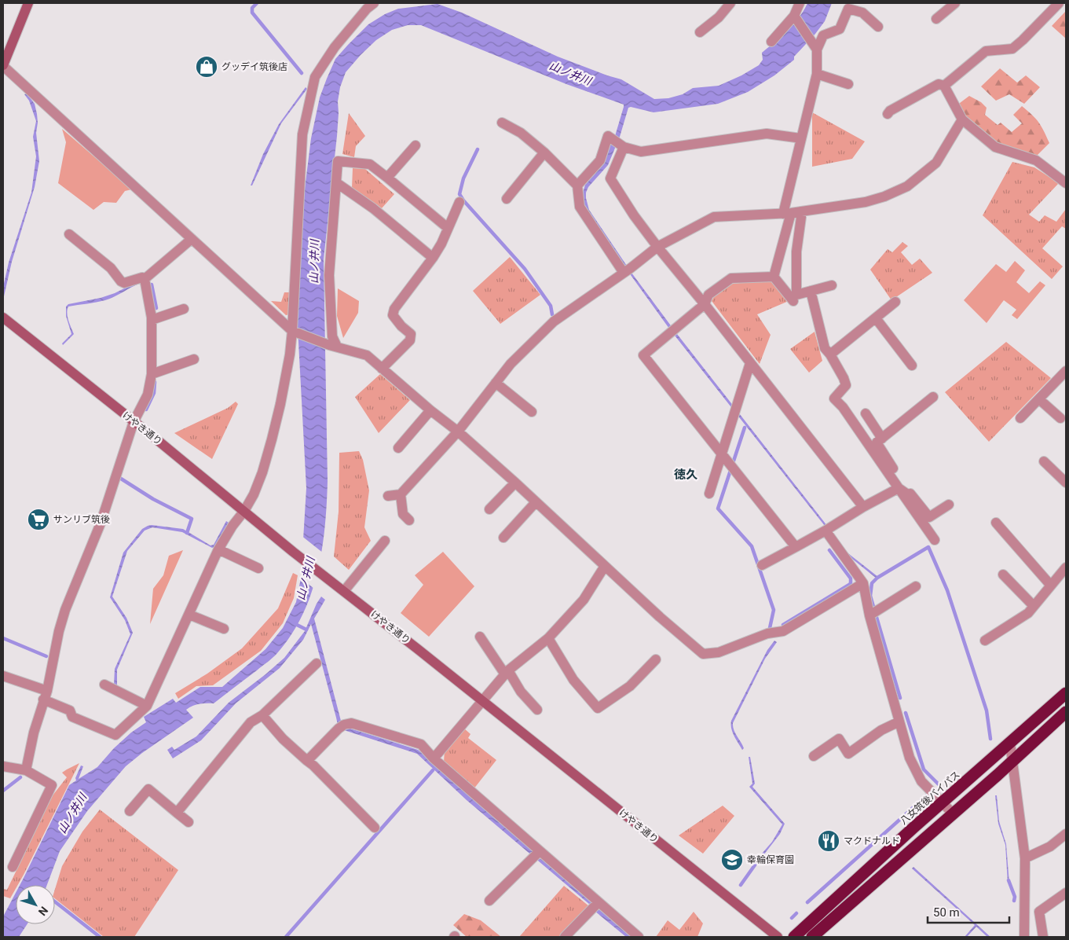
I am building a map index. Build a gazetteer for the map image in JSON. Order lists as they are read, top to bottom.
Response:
{
  "streets": {
    "highway": ["八女筑後バイパス"],
    "street": ["けやき通り"]
  },
  "districts": ["徳久"],
  "water": ["山ノ井川"],
  "places": {
    "shop": ["グッデイ筑後店"],
    "supermarket": ["サンリブ筑後"],
    "restaurant": ["マクドナルド"],
    "school or university": ["幸輪保育園"]
  },
  "scale_bar": "50 m",
  "north": "bottom right"
}
